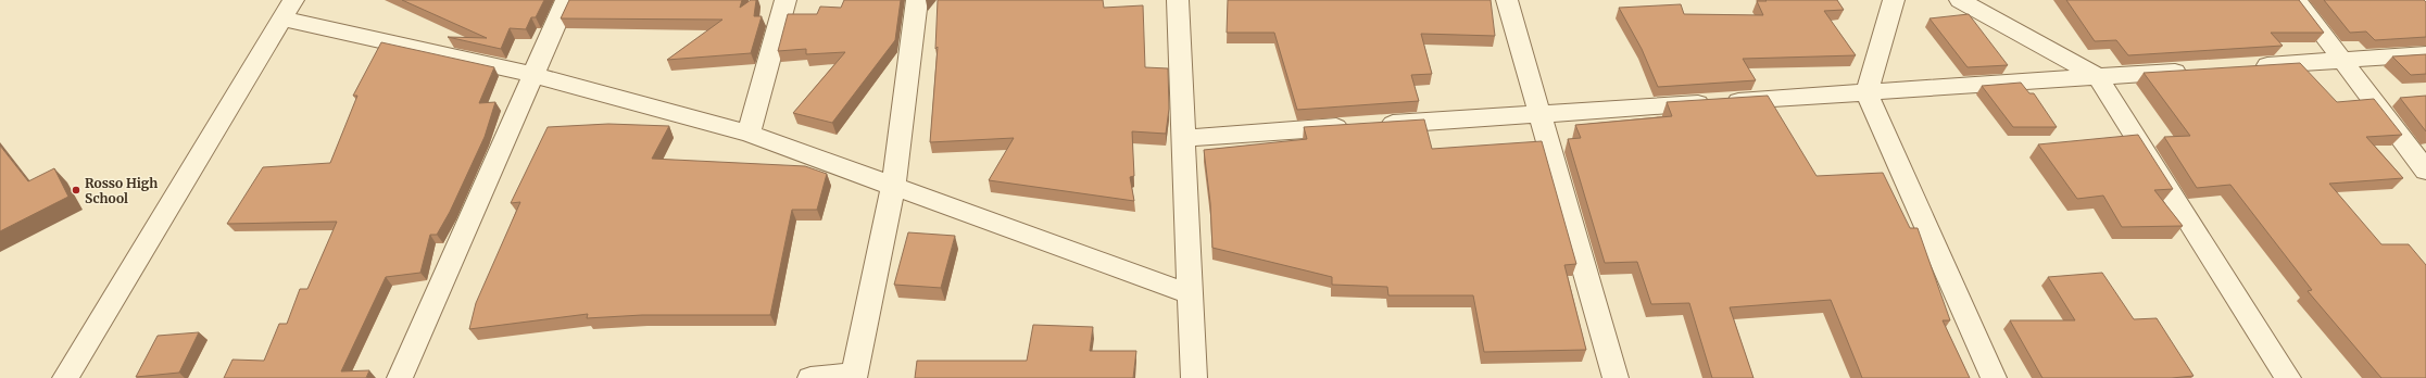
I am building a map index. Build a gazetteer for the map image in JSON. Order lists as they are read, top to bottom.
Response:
{
  "places": ["Rosso High School"]
}
